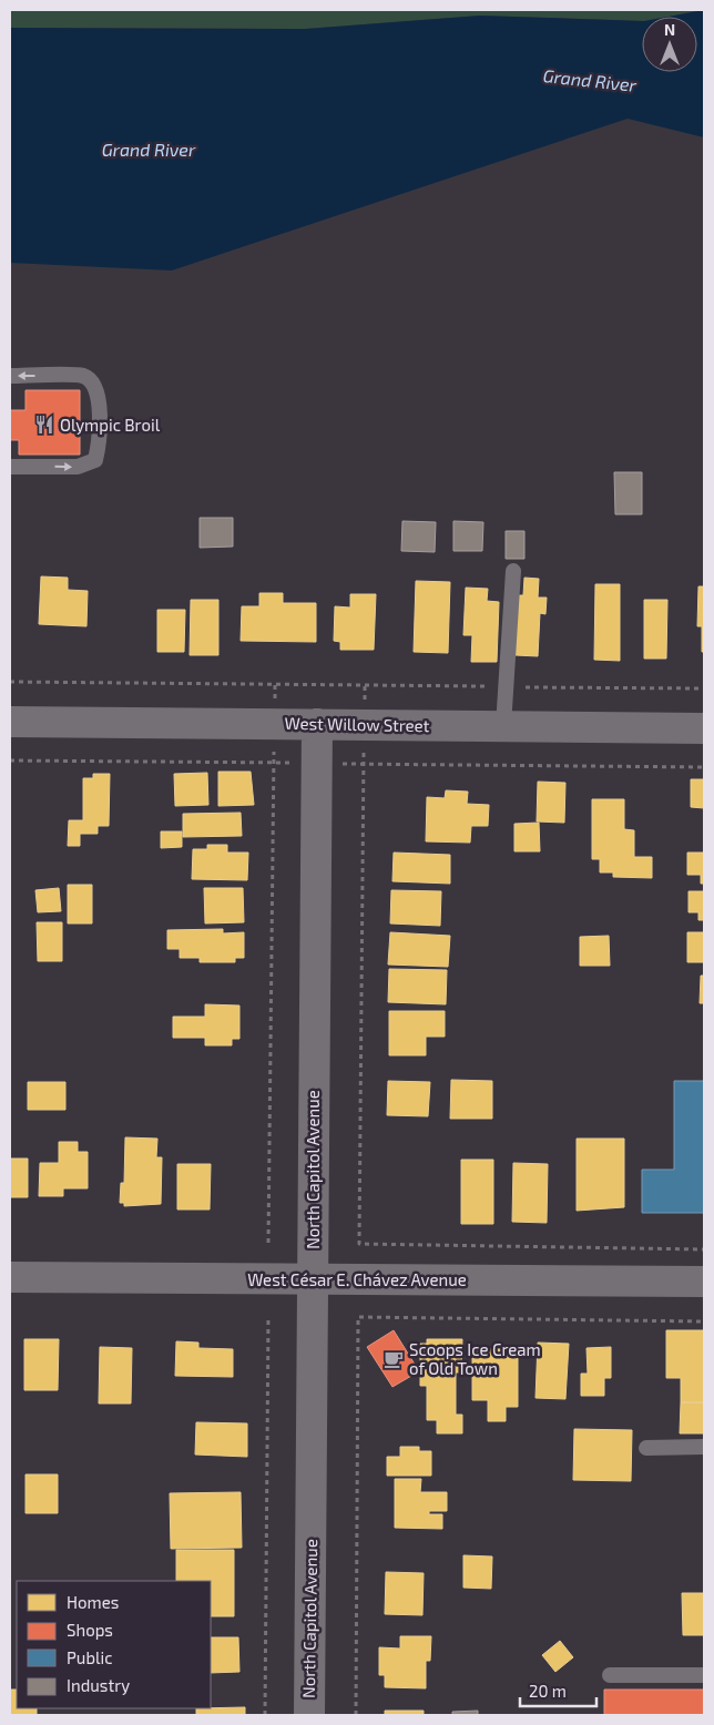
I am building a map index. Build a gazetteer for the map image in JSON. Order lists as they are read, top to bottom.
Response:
{
  "streets": {
    "street": ["West Willow Street", "North Capitol Avenue", "West César E. Chávez Avenue"]
  },
  "crossings": [
    ["West Willow Street", "North Capitol Avenue"],
    ["North Capitol Avenue", "West César E. Chávez Avenue"]
  ],
  "water": ["Grand River"],
  "places": {
    "restaurant": ["Olympic Broil"],
    "cafe": ["Scoops Ice Cream of Old Town"]
  },
  "legend": [
    "Homes",
    "Shops",
    "Public",
    "Industry"
  ],
  "scale_bar": "20 m",
  "north": "top"
}
